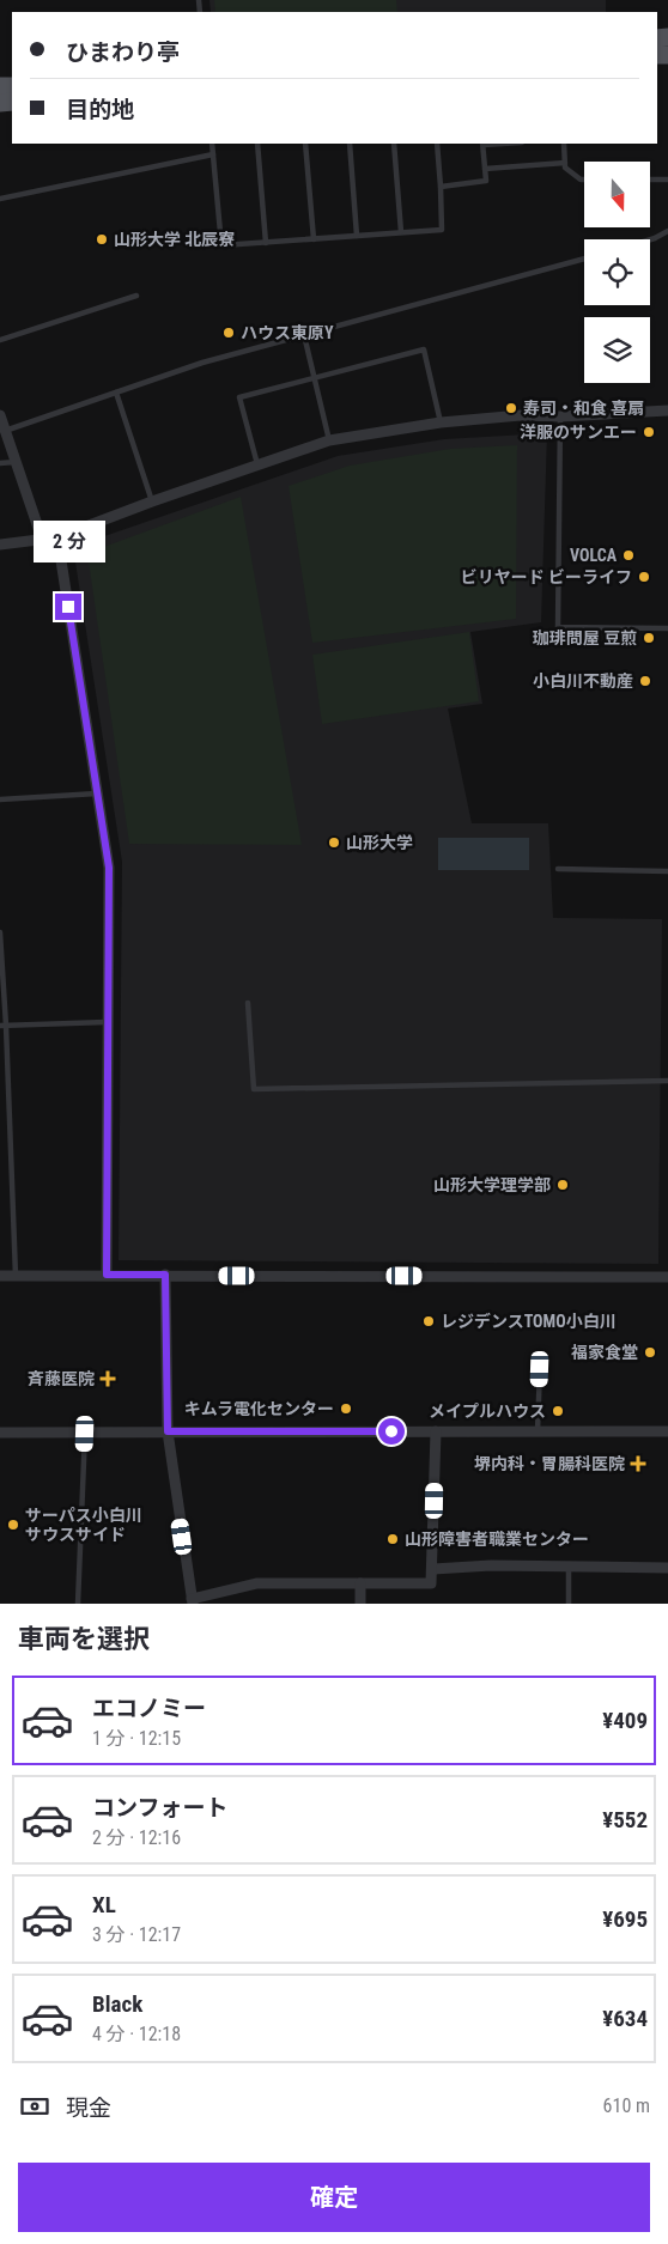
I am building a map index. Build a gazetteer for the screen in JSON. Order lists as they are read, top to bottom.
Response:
{
  "places": {
    "other": [
      "山形大学 北辰寮",
      "ハウス東原Y",
      "寿司・和食 喜扇",
      "洋服のサンエー",
      "VOLCA",
      "ビリヤード ビーライフ",
      "珈琲問屋 豆煎",
      "小白川不動産",
      "山形大学",
      "山形大学理学部",
      "レジデンスTOMO小白川",
      "福家食堂",
      "キムラ電化センター",
      "メイプルハウス",
      "サーパス小白川 サウスサイド",
      "山形障害者職業センター"
    ],
    "health": ["斉藤医院", "堺内科・胃腸科医院"]
  },
  "north": "bottom",
  "page": {
    "banner": ["ひまわり亭", "目的地"],
    "bubble": "2 分",
    "heading": "車両を選択",
    "list": [
      {
        "name": "エコノミー",
        "note": "1 分 · 12:15",
        "value": "¥409"
      },
      {
        "name": "コンフォート",
        "note": "2 分 · 12:16",
        "value": "¥552"
      },
      {
        "name": "XL",
        "note": "3 分 · 12:17",
        "value": "¥695"
      },
      {
        "name": "Black",
        "note": "4 分 · 12:18",
        "value": "¥634"
      }
    ],
    "pay": ["現金", "610 m"],
    "buttons": "確定"
  }
}
